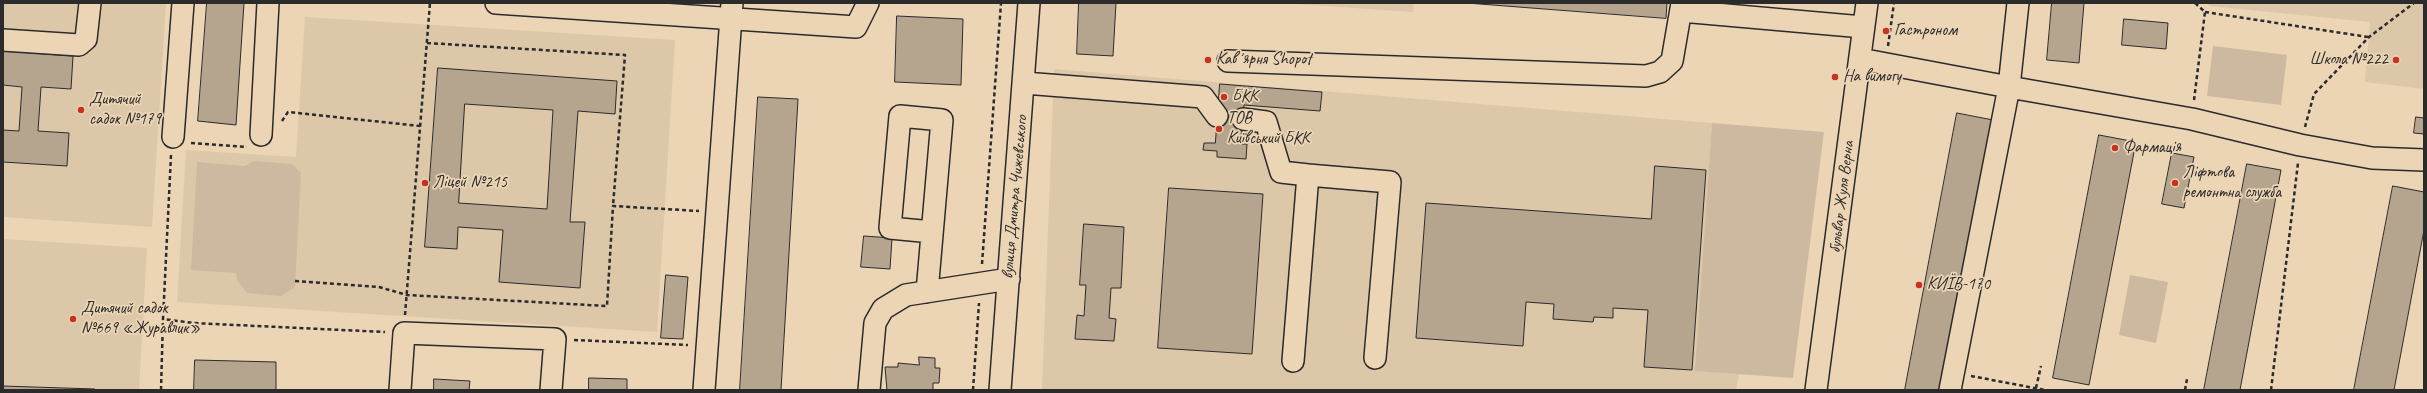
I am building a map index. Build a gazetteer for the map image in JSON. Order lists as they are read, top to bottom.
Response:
{
  "streets": {
    "street": ["вулиця Дмитра Чижевського", "бульвар Жуля Верна"]
  },
  "places": [
    "Гастроном",
    "Кавʼярня Shopot",
    "Школа №222",
    "На вимогу",
    "БКК",
    "Дитячий садок №179",
    "ТОВ Київський БКК",
    "Фармація",
    "Ліцей №215",
    "Ліфтова ремонтна служба",
    "КИЇВ-170",
    "Дитячий садок №669 «Журавлик»"
  ]
}
